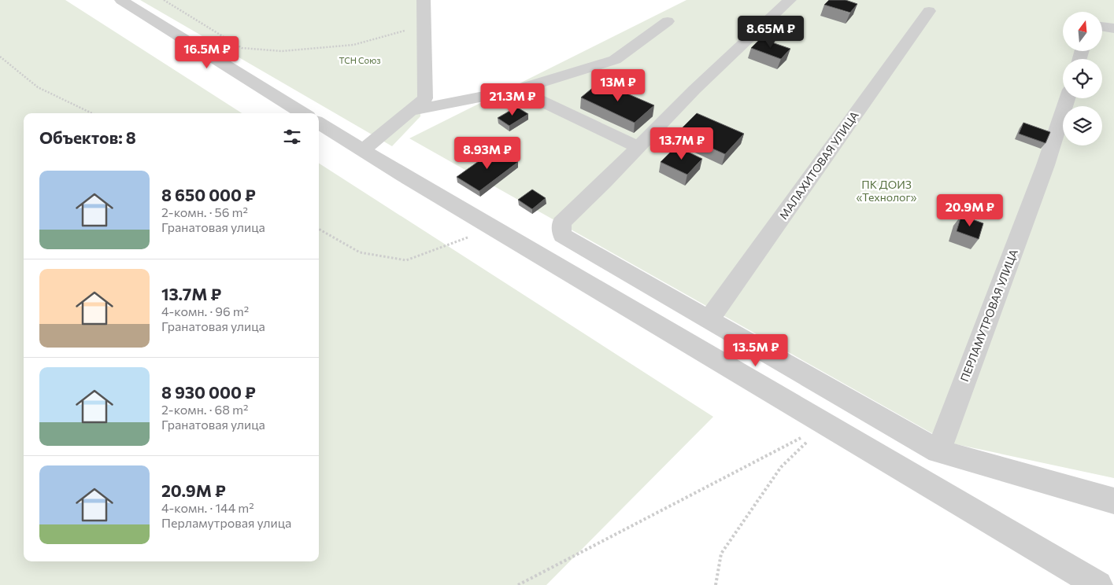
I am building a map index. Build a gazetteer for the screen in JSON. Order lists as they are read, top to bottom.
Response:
{
  "streets": {
    "street": ["МАЛАХИТОВАЯ УЛИЦА", "ПЕРЛАМУТРОВАЯ УЛИЦА"]
  },
  "parks": ["ТСН Союз", "ПК ДОИЗ «Технолог»"],
  "north": "top",
  "page": {
    "price": [
      "8.65M ₽",
      "16.5M ₽",
      "13M ₽",
      "21.3M ₽",
      "13.7M ₽",
      "8.93M ₽",
      "20.9M ₽",
      "13.5M ₽"
    ],
    "heading": "Объектов: 8",
    "list": [
      {
        "name": "8 650 000 ₽",
        "note": "2-комн. · 56 m² · Гранатовая улица"
      },
      {
        "name": "13.7M ₽",
        "note": "4-комн. · 96 m² · Гранатовая улица"
      },
      {
        "name": "8 930 000 ₽",
        "note": "2-комн. · 68 m² · Гранатовая улица"
      },
      {
        "name": "20.9M ₽",
        "note": "4-комн. · 144 m² · Перламутровая улица"
      }
    ]
  }
}
